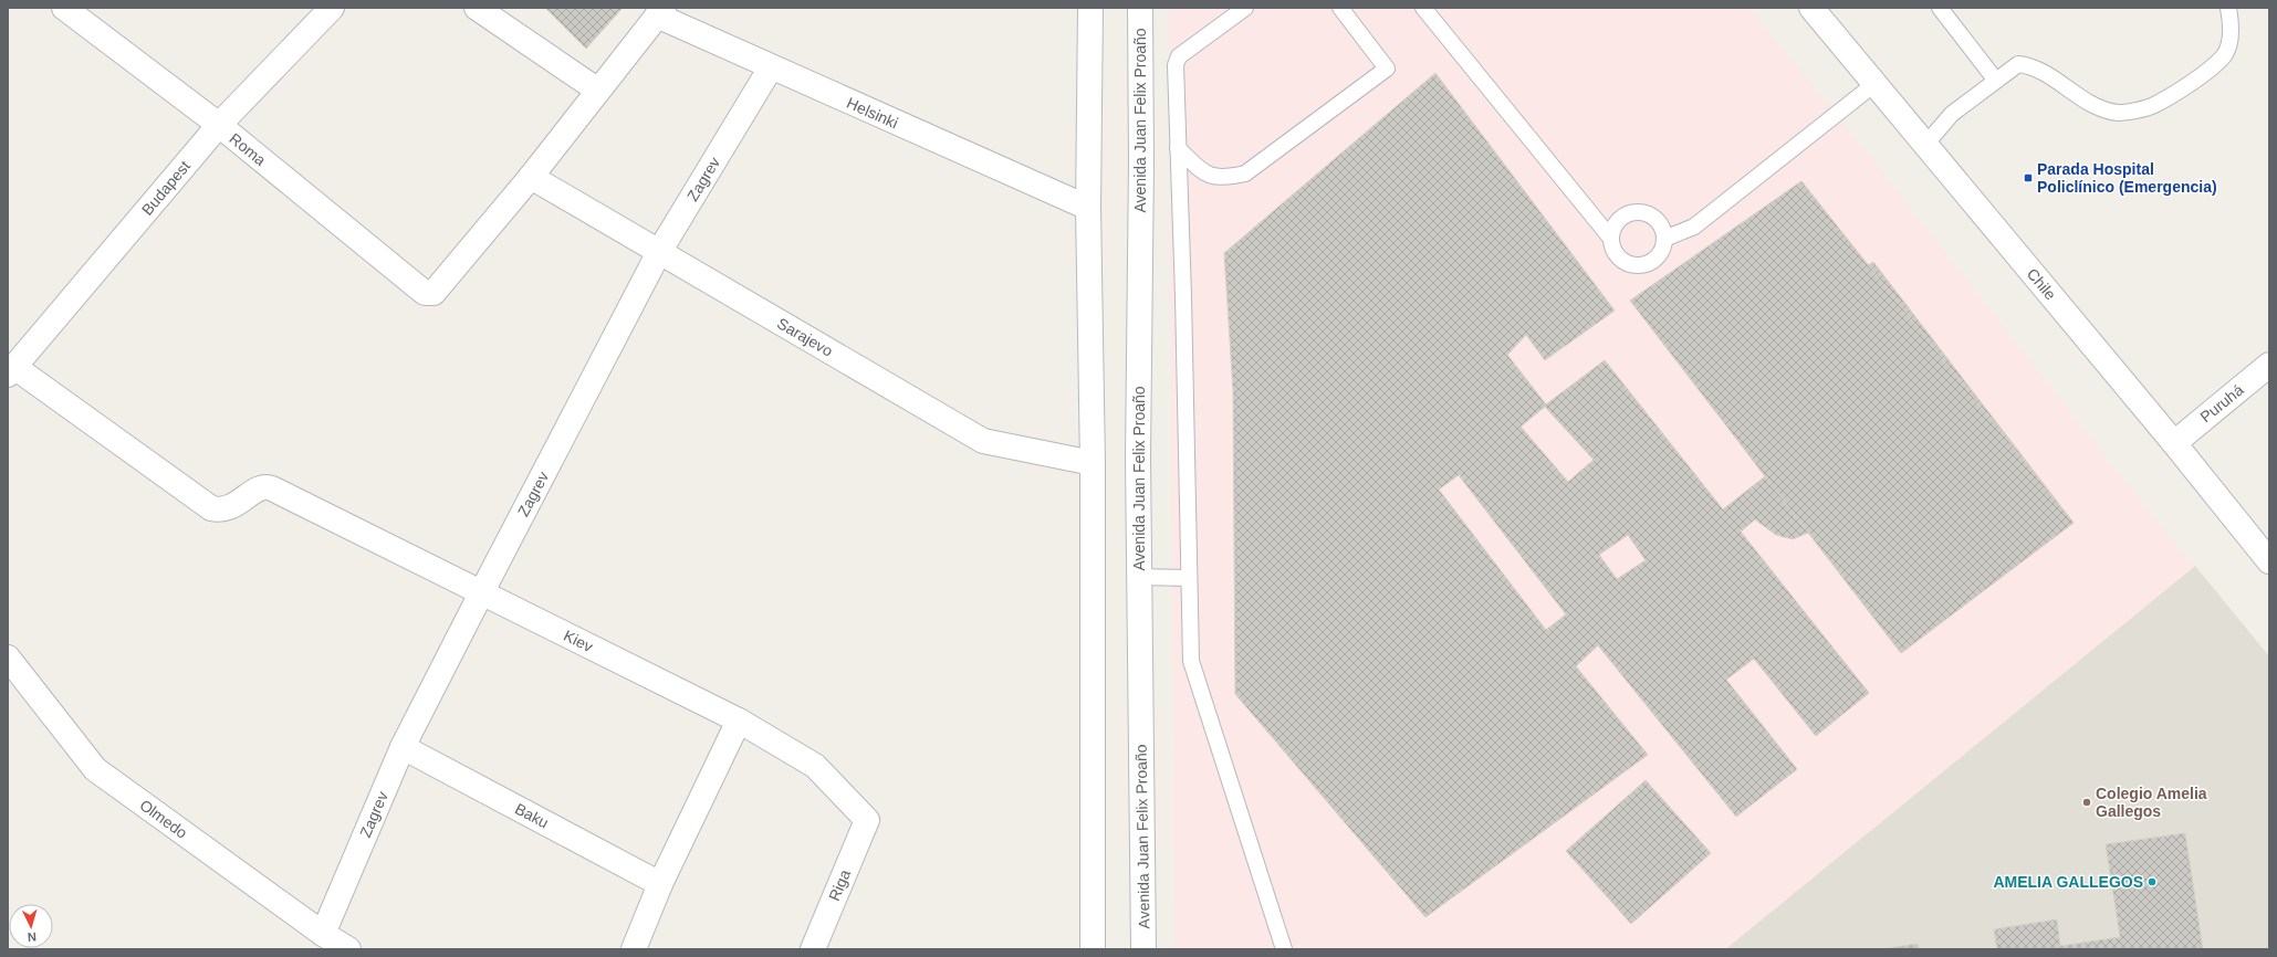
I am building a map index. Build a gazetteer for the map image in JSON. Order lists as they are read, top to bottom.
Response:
{
  "streets": {
    "street": [
      "Helsinki",
      "Avenida Juan Felix Proaño",
      "Roma",
      "Zagrev",
      "Budapest",
      "Chile",
      "Sarajevo",
      "Puruhá",
      "Kiev",
      "Baku",
      "Olmedo",
      "Riga"
    ]
  },
  "crossings": [
    ["Helsinki", "Zagrev"],
    ["Roma", "Budapest"],
    ["Roma", "Sarajevo"],
    ["Zagrev", "Sarajevo"],
    ["Zagrev", "Kiev"],
    ["Zagrev", "Baku"],
    ["Zagrev", "Olmedo"],
    ["Budapest", "Kiev"],
    ["Chile", "Puruhá"],
    ["Kiev", "Riga"]
  ],
  "places": {
    "transit": ["Parada Hospital Policlínico (Emergencia)"],
    "other": ["Colegio Amelia Gallegos", "AMELIA GALLEGOS"]
  },
  "north": "bottom"
}
